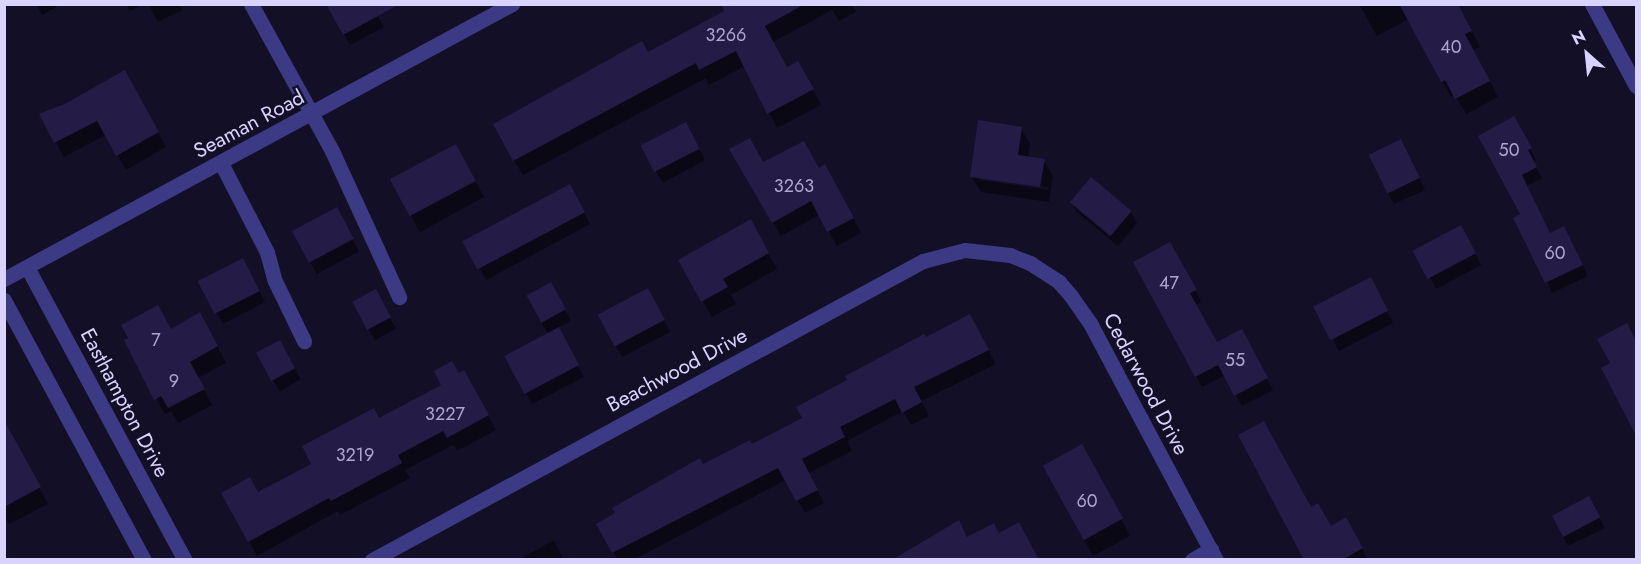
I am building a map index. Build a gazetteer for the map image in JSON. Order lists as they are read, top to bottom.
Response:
{
  "streets": {
    "street": [
      "Seaman Road",
      "Beachwood Drive",
      "Cedarwood Drive",
      "Easthampton Drive"
    ]
  },
  "crossings": [
    ["Seaman Road", "Easthampton Drive"],
    ["Beachwood Drive", "Cedarwood Drive"]
  ],
  "house_numbers": [
    "3266",
    "40",
    "50",
    "3263",
    "60",
    "47",
    "7",
    "55",
    "9",
    "3227",
    "3219",
    "60"
  ],
  "north": "top left"
}
